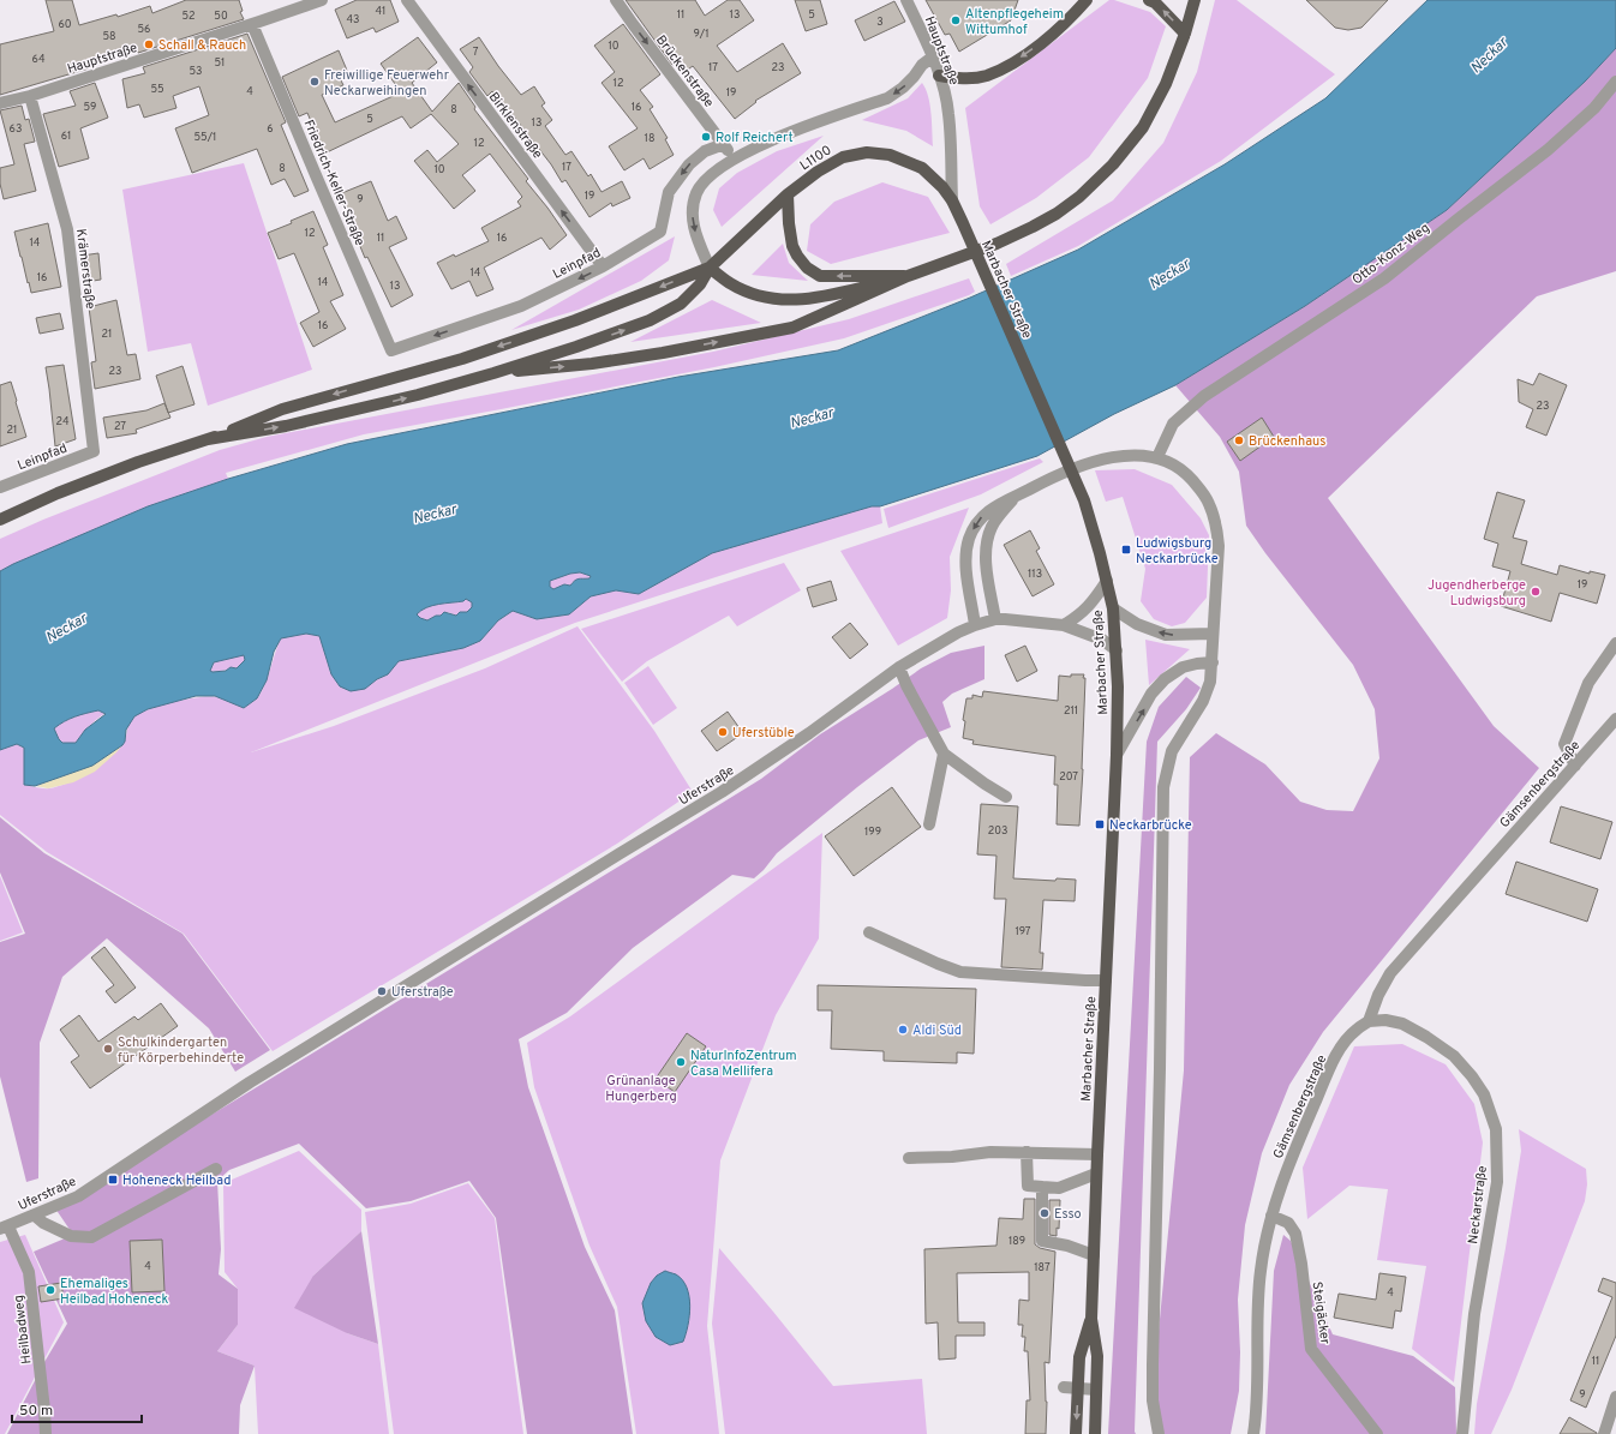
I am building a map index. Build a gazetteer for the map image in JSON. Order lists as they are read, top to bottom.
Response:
{
  "streets": {
    "main road": ["L1100", "Marbacher Straße"],
    "street": [
      "Hauptstraße",
      "Brückenstraße",
      "Birklenstraße",
      "Friedrich-Keller-Straße",
      "Otto-Konz-Weg",
      "Leinpfad",
      "Krämerstraße",
      "Gämsenbergstraße",
      "Uferstraße",
      "Neckarstraße",
      "Steigäcker",
      "Heilbadweg"
    ]
  },
  "crossings": [
    ["Hauptstraße", "L1100"],
    ["Hauptstraße", "Friedrich-Keller-Straße"],
    ["Hauptstraße", "Krämerstraße"],
    ["Hauptstraße", "Marbacher Straße"],
    ["Brückenstraße", "Leinpfad"],
    ["Birklenstraße", "Leinpfad"],
    ["L1100", "Marbacher Straße"],
    ["Friedrich-Keller-Straße", "Leinpfad"],
    ["Leinpfad", "Krämerstraße"],
    ["Marbacher Straße", "Uferstraße"],
    ["Gämsenbergstraße", "Neckarstraße"],
    ["Gämsenbergstraße", "Steigäcker"],
    ["Uferstraße", "Heilbadweg"]
  ],
  "one_way": ["Brückenstraße", "Birklenstraße", "Leinpfad"],
  "water": ["Neckar"],
  "parks": ["Grünanlage Hungerberg"],
  "places": {
    "other": [
      "Altenpflegeheim Wittumhof",
      "Schall & Rauch",
      "Freiwillige Feuerwehr Neckarweihingen",
      "Rolf Reichert",
      "Brückenhaus",
      "Jugendherberge Ludwigsburg",
      "Uferstüble",
      "Uferstraße",
      "Aldi Süd",
      "Schulkindergarten für Körperbehinderte",
      "NaturInfoZentrum Casa Mellifera",
      "Esso",
      "Ehemaliges Heilbad Hoheneck"
    ],
    "transit": ["Ludwigsburg Neckarbrücke", "Neckarbrücke", "Hoheneck Heilbad"]
  },
  "house_numbers": [
    "41",
    "11",
    "13",
    "5",
    "52",
    "50",
    "43",
    "3",
    "60",
    "56",
    "9/1",
    "58",
    "10",
    "7",
    "64",
    "51",
    "17",
    "23",
    "53",
    "12",
    "55",
    "4",
    "19",
    "59",
    "16",
    "8",
    "5",
    "13",
    "63",
    "6",
    "61",
    "55/1",
    "18",
    "12",
    "17",
    "8",
    "10",
    "19",
    "9",
    "12",
    "11",
    "16",
    "14",
    "14",
    "16",
    "14",
    "13",
    "16",
    "21",
    "23",
    "23",
    "24",
    "27",
    "21",
    "113",
    "19",
    "211",
    "207",
    "203",
    "199",
    "197",
    "189",
    "4",
    "187",
    "4",
    "11",
    "9"
  ],
  "scale_bar": "50 m"
}
